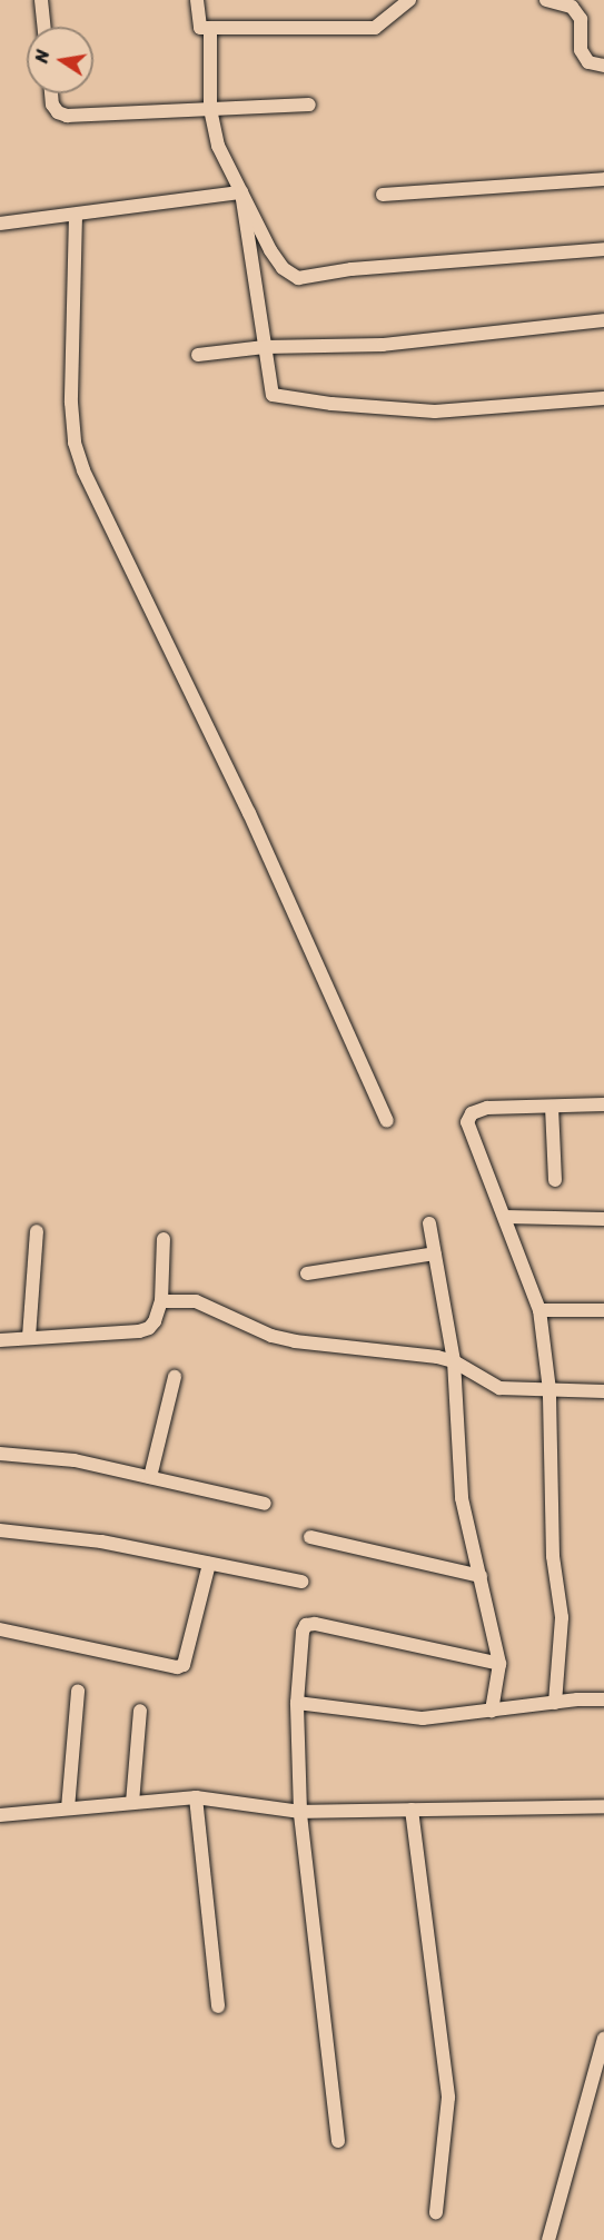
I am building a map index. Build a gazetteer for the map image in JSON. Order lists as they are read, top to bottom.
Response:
{
  "north": "left"
}
